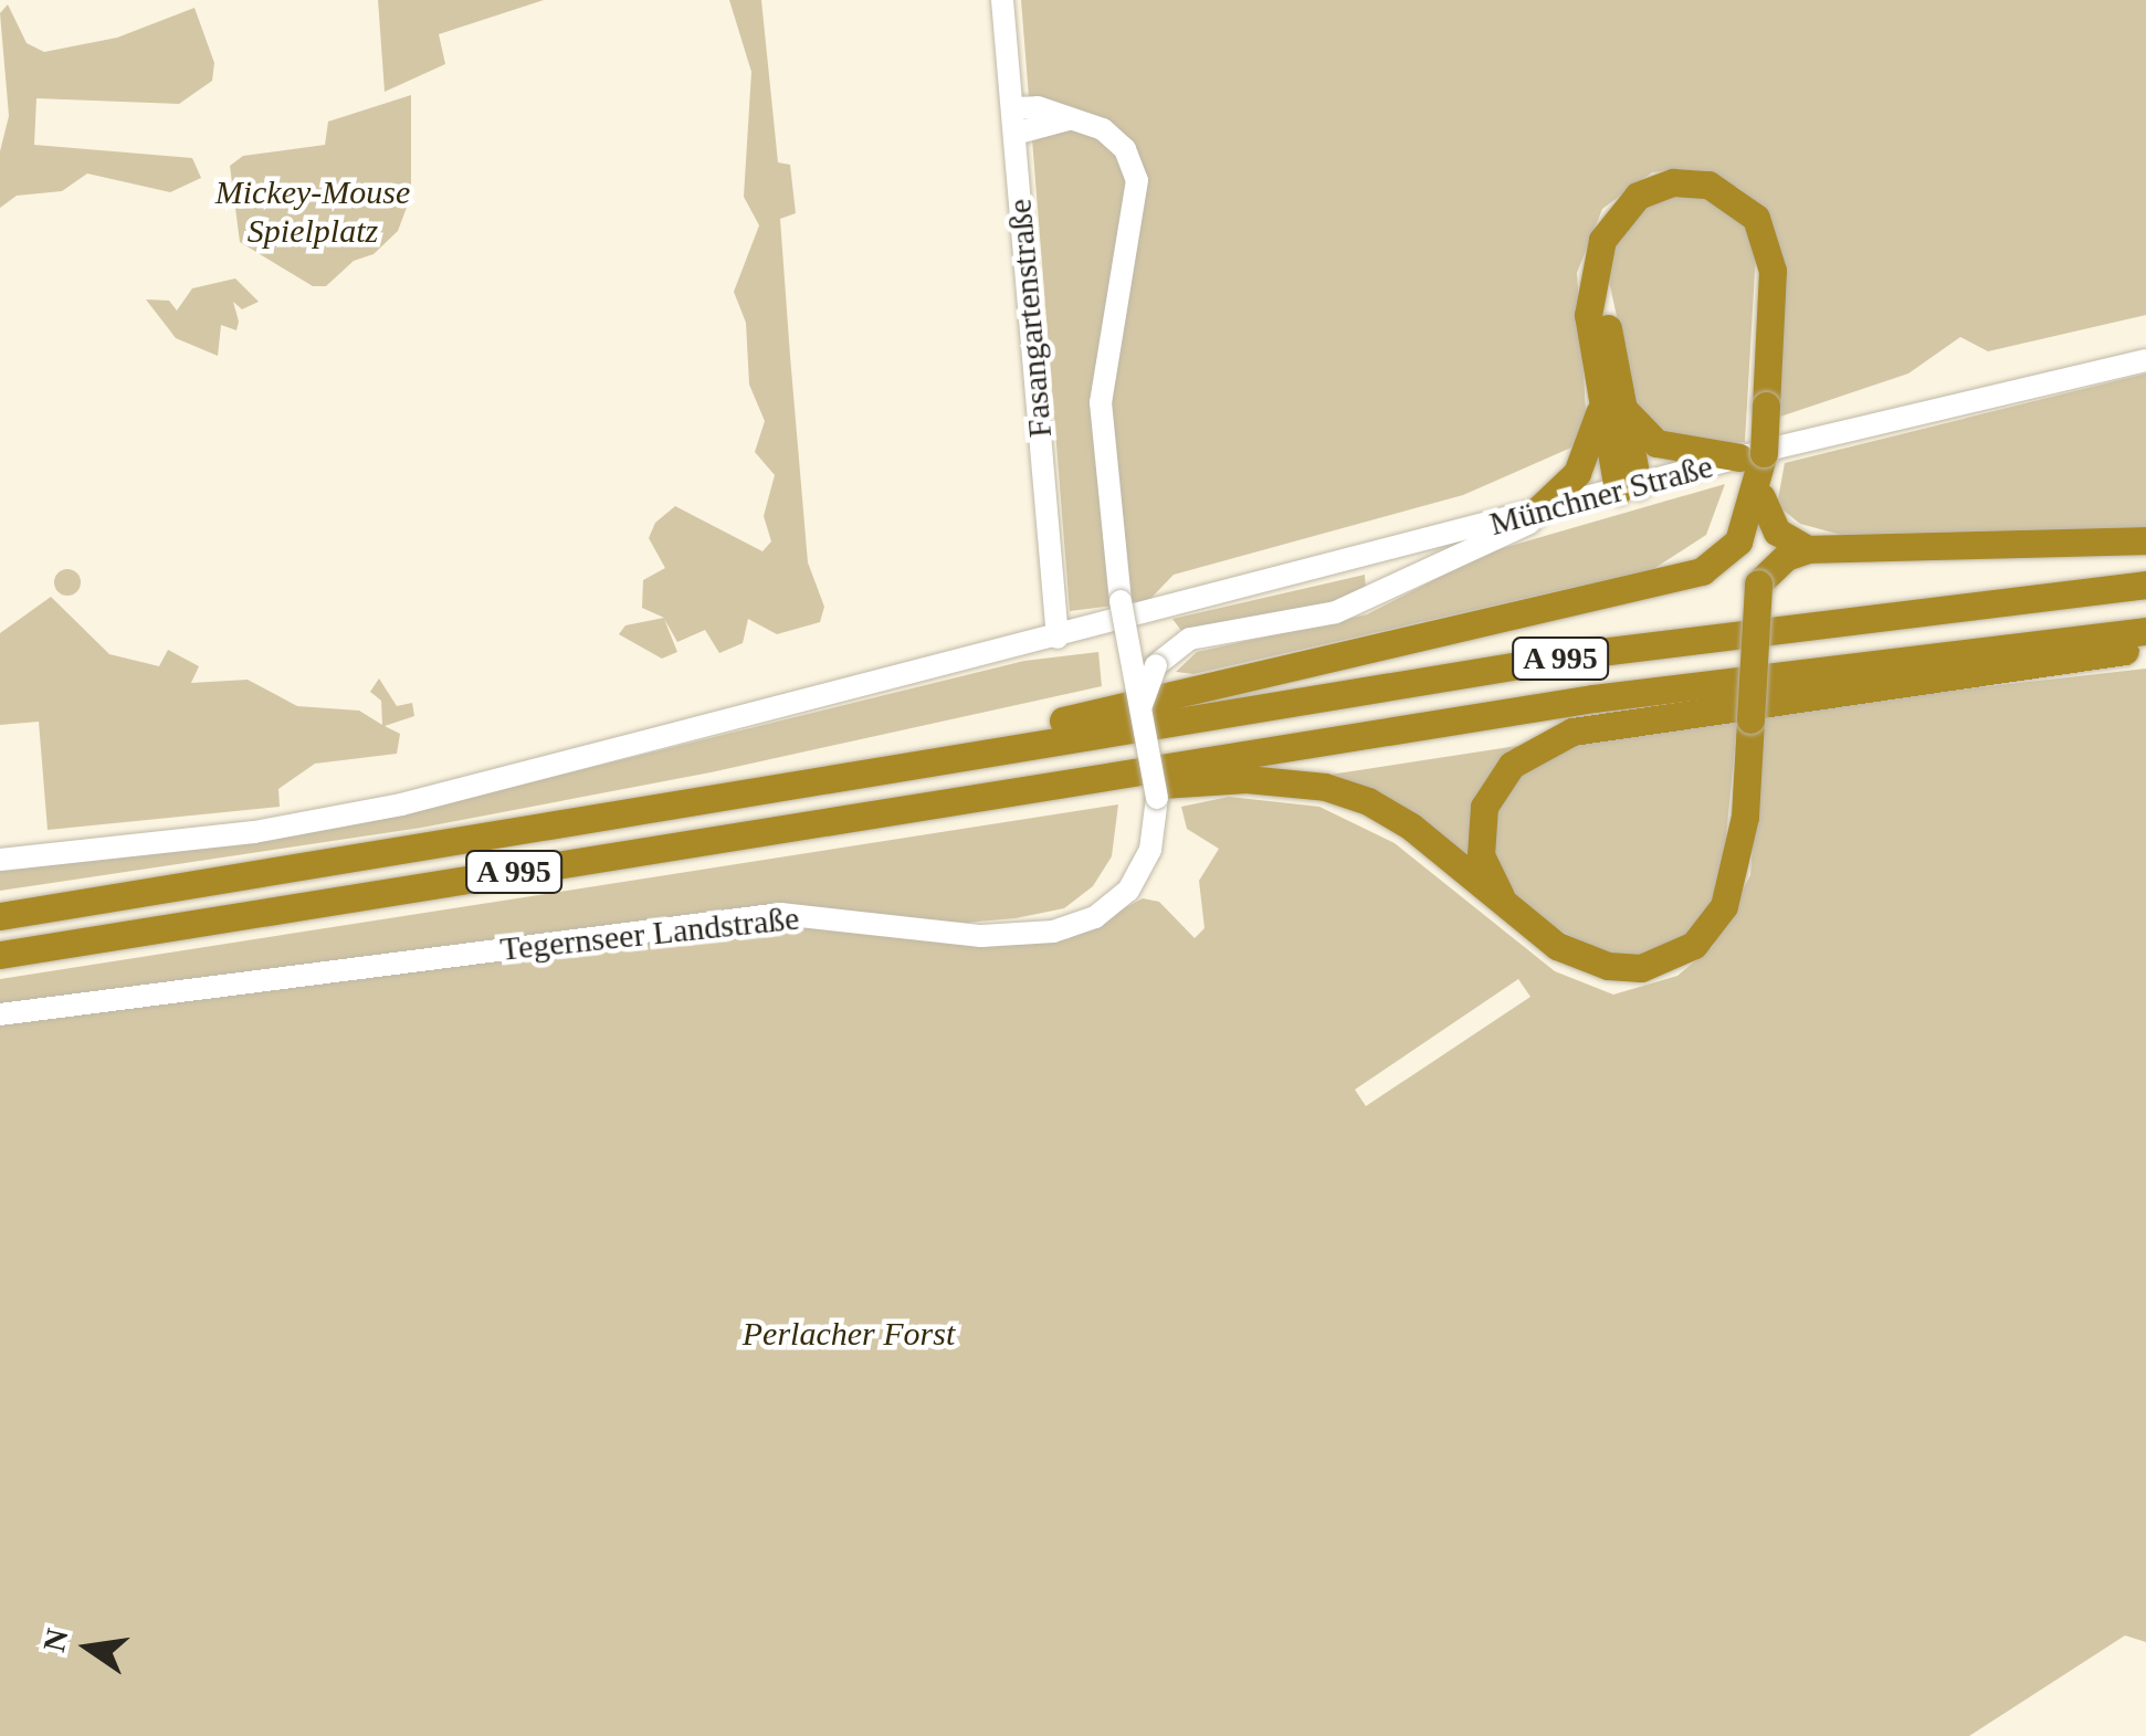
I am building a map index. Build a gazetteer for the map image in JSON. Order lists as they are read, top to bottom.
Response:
{
  "streets": {
    "highway": ["A 995"],
    "main road": ["Fasangartenstraße", "Münchner Straße", "Tegernseer Landstraße"]
  },
  "crossings": [
    ["Fasangartenstraße", "Münchner Straße"],
    ["Fasangartenstraße", "Tegernseer Landstraße"]
  ],
  "parks": ["Mickey-Mouse Spielplatz", "Perlacher Forst"],
  "north": "left"
}
